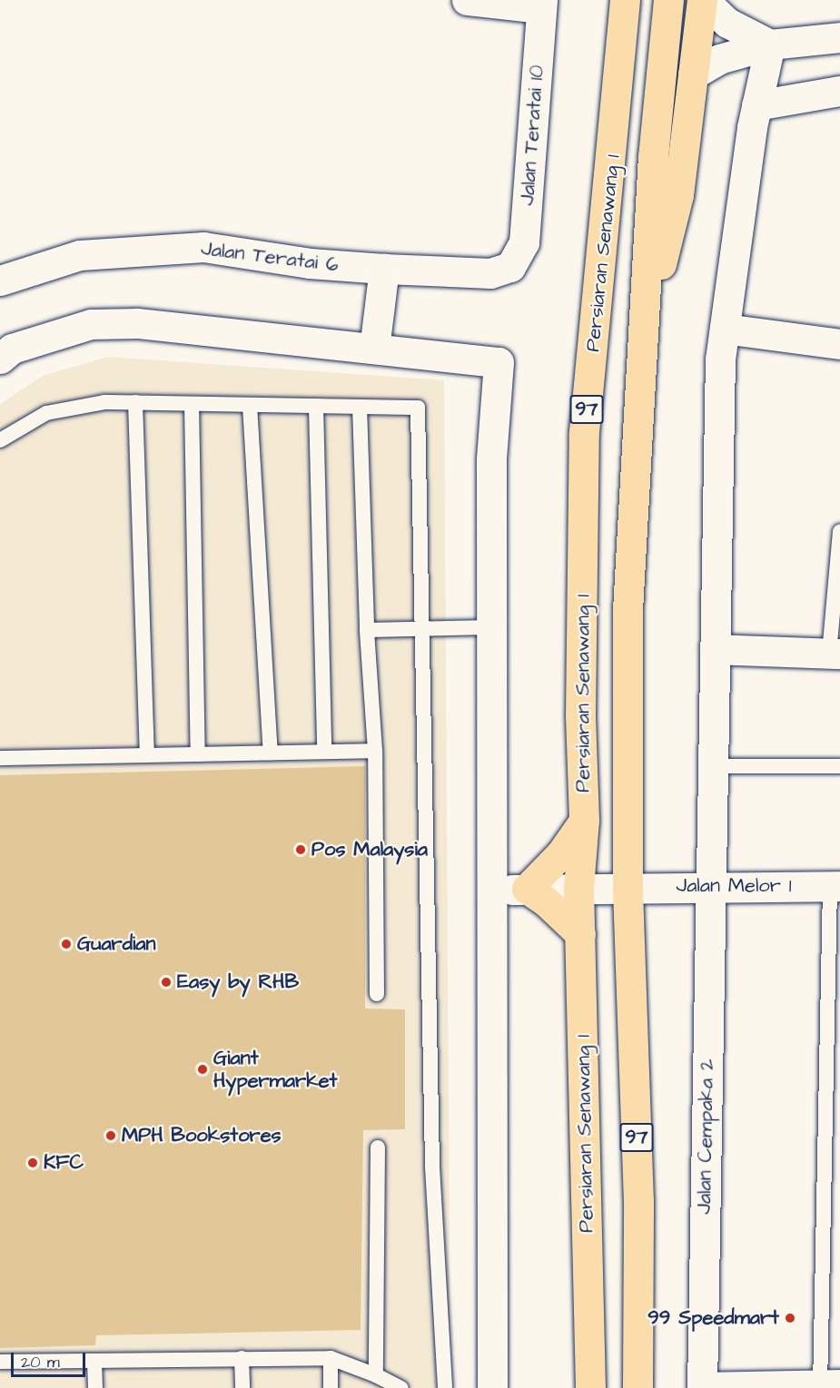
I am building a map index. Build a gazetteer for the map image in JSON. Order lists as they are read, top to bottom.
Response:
{
  "streets": {
    "main road": ["Persiaran Senawang 1", "97"],
    "street": [
      "Jalan Teratai 10",
      "Jalan Teratai 6",
      "Jalan Melor 1",
      "Jalan Cempaka 2"
    ]
  },
  "crossings": [
    ["Jalan Teratai 10", "Jalan Teratai 6"],
    ["Persiaran Senawang 1", "Jalan Melor 1"],
    ["Jalan Melor 1", "Jalan Cempaka 2"]
  ],
  "places": [
    "Pos Malaysia",
    "Guardian",
    "Easy by RHB",
    "Giant Hypermarket",
    "MPH Bookstores",
    "KFC",
    "99 Speedmart"
  ],
  "scale_bar": "20 m"
}
